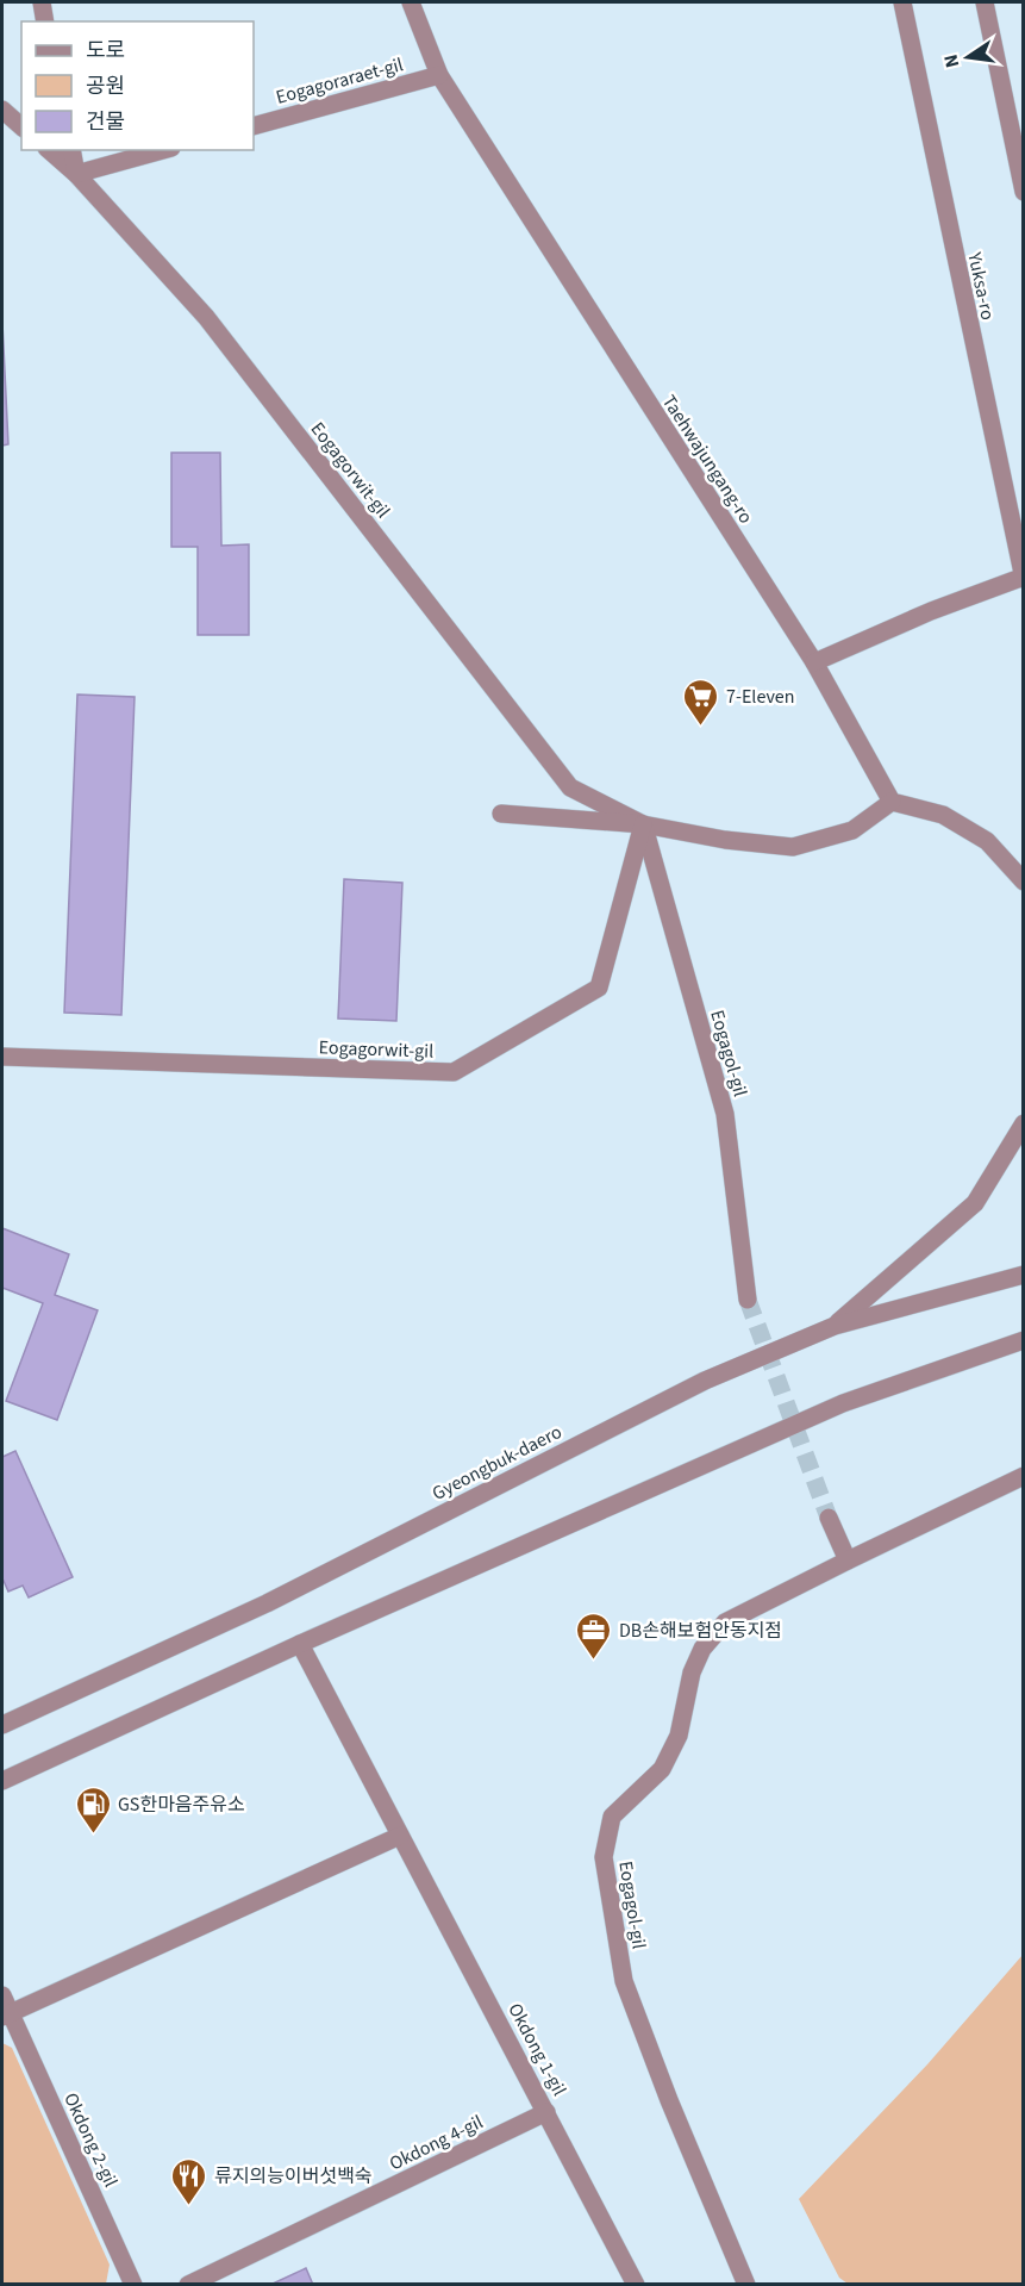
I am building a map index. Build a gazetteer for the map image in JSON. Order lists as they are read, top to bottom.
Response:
{
  "streets": {
    "street": [
      "Eogagoraraet-gil",
      "Yuksa-ro",
      "Taehwajungang-ro",
      "Eogagorwit-gil",
      "Eogagol-gil",
      "Gyeongbuk-daero",
      "Okdong 1-gil",
      "Okdong 2-gil",
      "Okdong 4-gil"
    ]
  },
  "crossings": [
    ["Eogagoraraet-gil", "Taehwajungang-ro"],
    ["Taehwajungang-ro", "Eogagorwit-gil"],
    ["Eogagorwit-gil", "Eogagol-gil"],
    ["Okdong 1-gil", "Okdong 4-gil"]
  ],
  "places": {
    "supermarket": ["7-Eleven"],
    "office": ["DB손해보험안동지점"],
    "fuel station": ["GS한마음주유소"],
    "restaurant": ["류지의능이버섯백숙"]
  },
  "legend": ["도로", "공원", "건물"],
  "north": "left"
}
